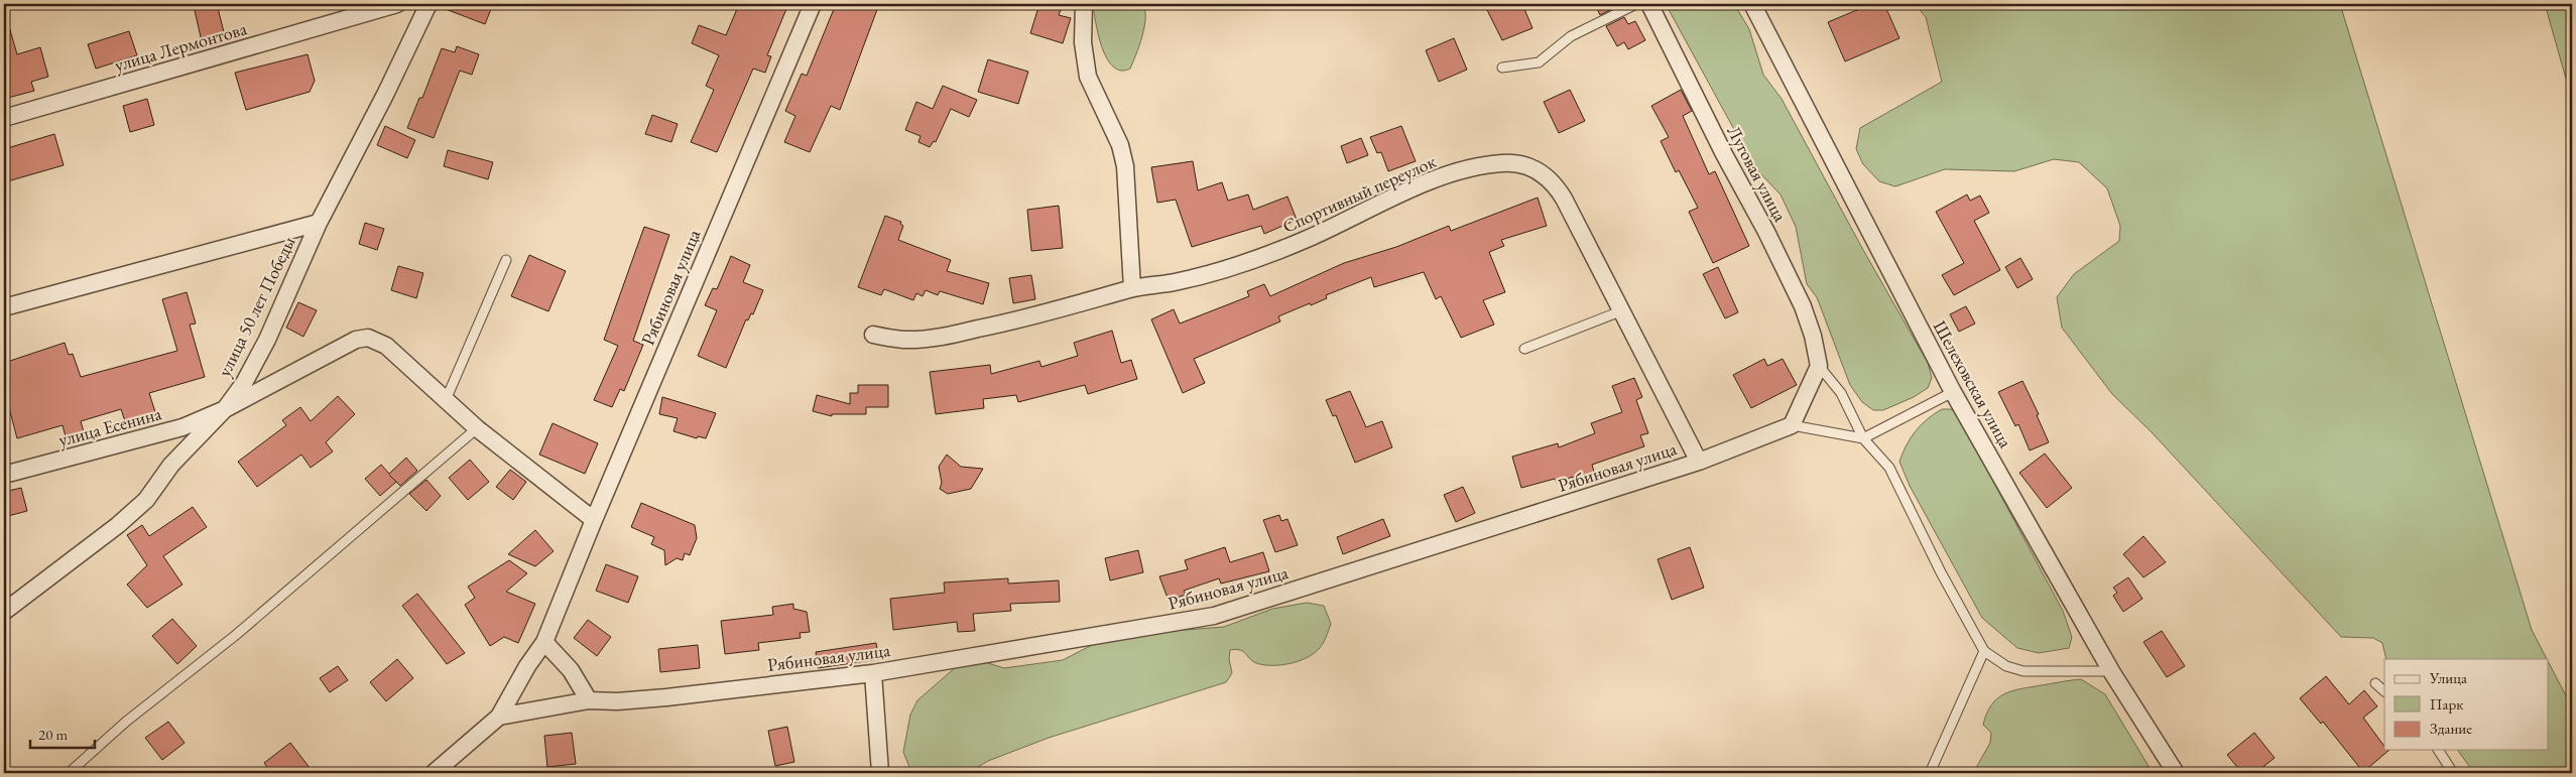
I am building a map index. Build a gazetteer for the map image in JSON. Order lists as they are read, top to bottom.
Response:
{
  "streets": {
    "street": [
      "улица Лермонтова",
      "Луговая улица",
      "Спортивный переулок",
      "Рябиновая улица",
      "улица 50 лет Победы",
      "Шелеховская улица",
      "улица Есенина"
    ]
  },
  "crossings": [
    ["Спортивный переулок", "Рябиновая улица"],
    ["улица 50 лет Победы", "улица Есенина"]
  ],
  "legend": ["Улица", "Парк", "Здание"],
  "scale_bar": "20 m"
}
